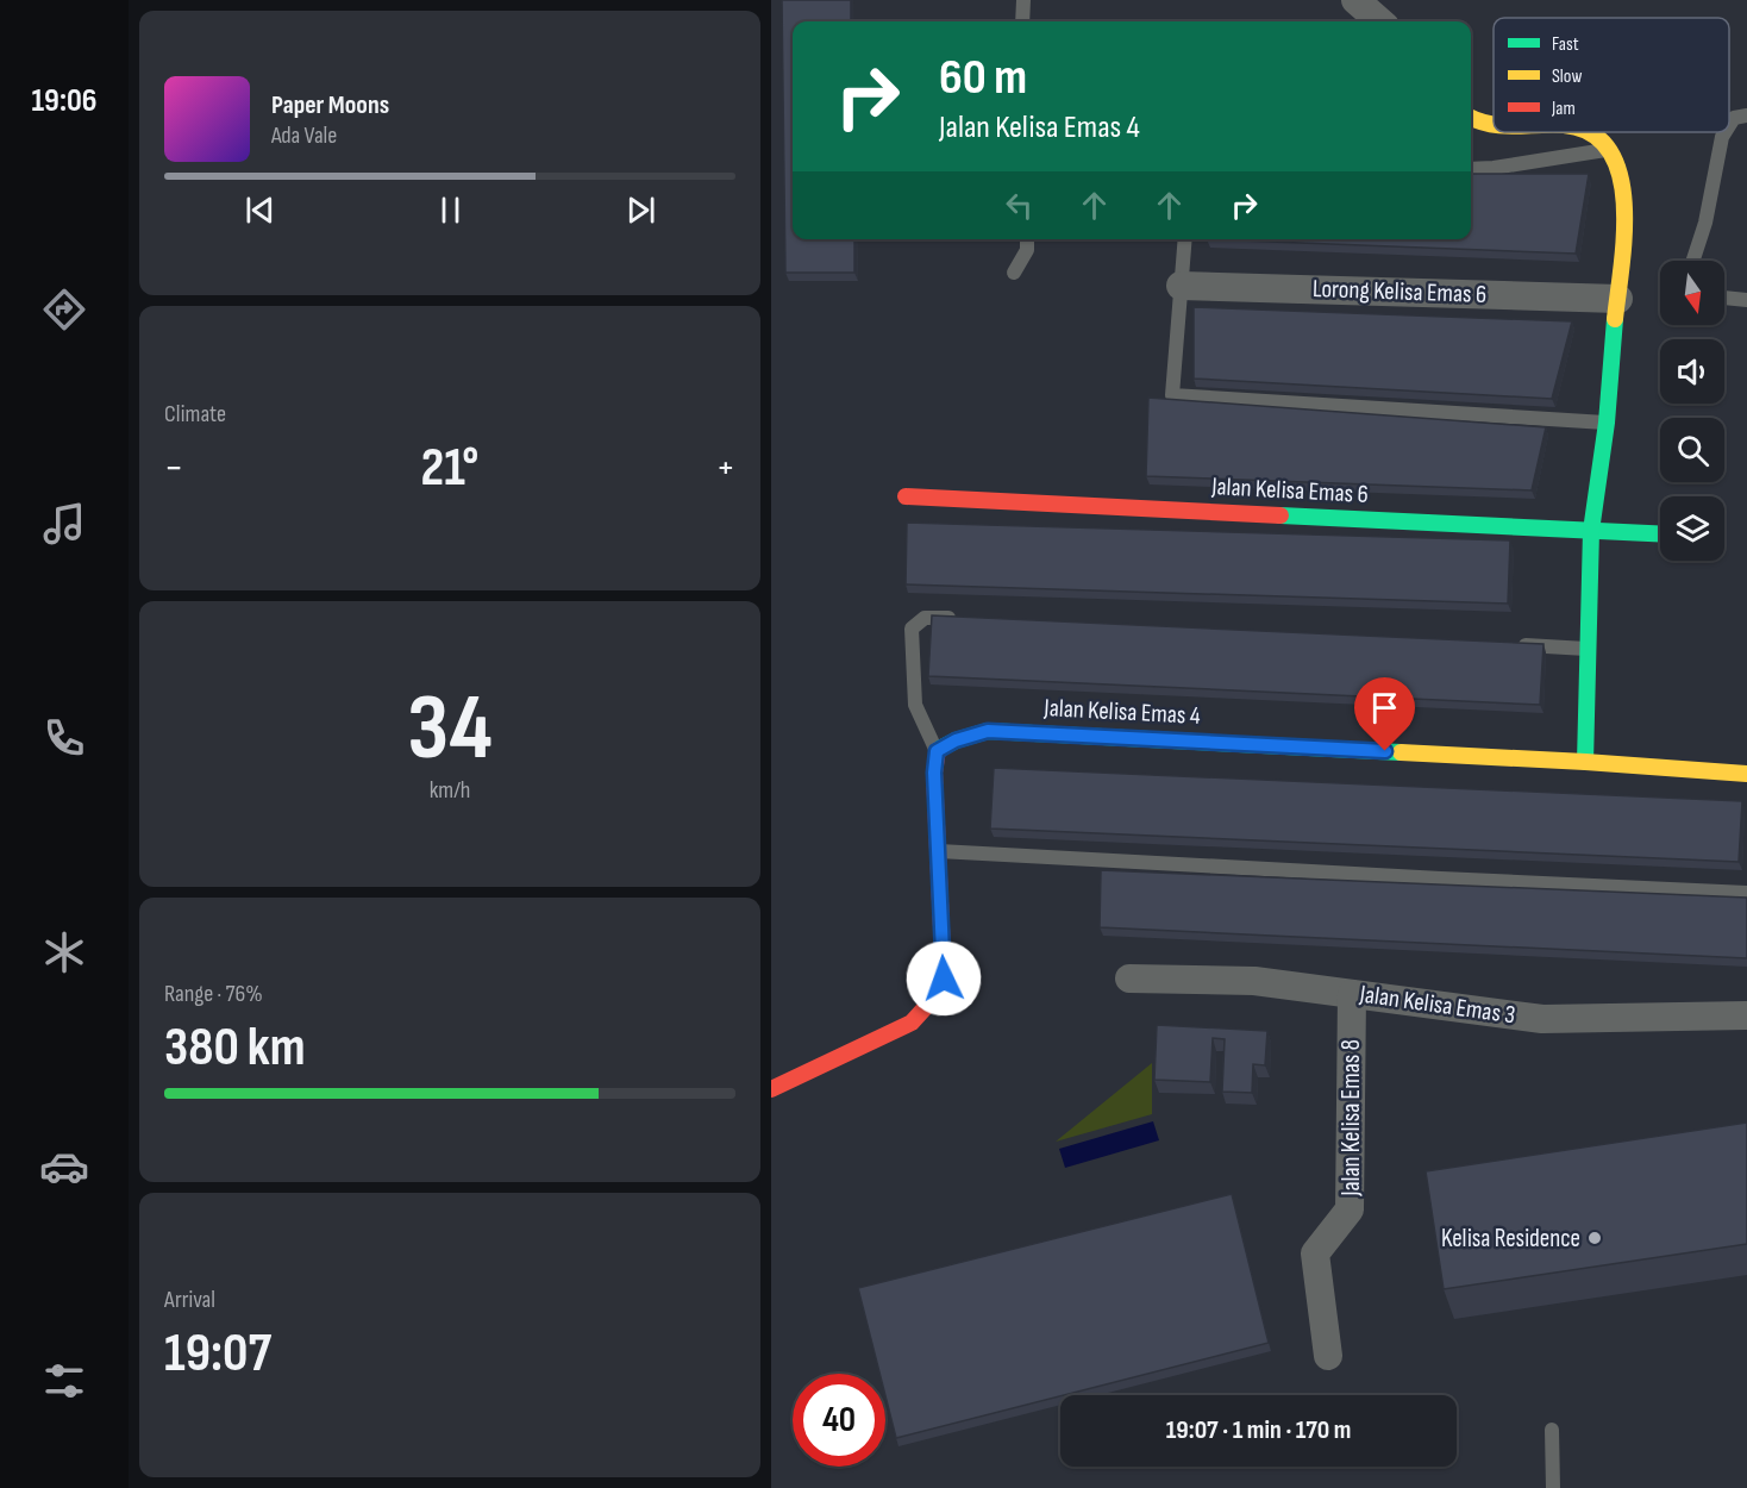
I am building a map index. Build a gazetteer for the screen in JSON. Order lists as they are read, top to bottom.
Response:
{
  "streets": {
    "street": [
      "Lorong Kelisa Emas 6",
      "Jalan Kelisa Emas 6",
      "Jalan Kelisa Emas 4",
      "Jalan Kelisa Emas 3",
      "Jalan Kelisa Emas 8"
    ]
  },
  "crossings": [
    ["Jalan Kelisa Emas 3", "Jalan Kelisa Emas 8"]
  ],
  "places": ["Kelisa Residence"],
  "legend": ["Fast", "Slow", "Jam"],
  "north": "bottom",
  "page": {
    "tabs": "19:06",
    "turn": ["60 m", "Jalan Kelisa Emas 4"],
    "song": ["Paper Moons", "Ada Vale"],
    "tile": [
      "Climate",
      ["34", "km/h"],
      ["Range · 76%", "380 km"],
      ["Arrival", "19:07"]
    ],
    "heat": ["−", "21°", "+"],
    "limit": "40",
    "trip": "19:07 · 1 min · 170 m"
  }
}
